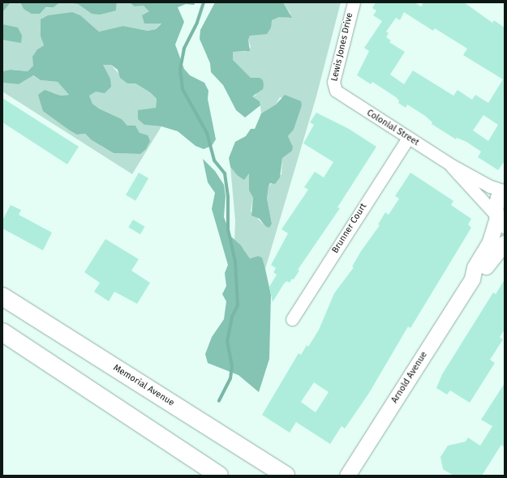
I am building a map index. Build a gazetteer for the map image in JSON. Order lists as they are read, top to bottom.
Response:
{
  "streets": {
    "main road": ["Memorial Avenue"],
    "street": [
      "Lewis Jones Drive",
      "Colonial Street",
      "Brunner Court",
      "Arnold Avenue"
    ]
  },
  "crossings": [
    ["Lewis Jones Drive", "Colonial Street"],
    ["Colonial Street", "Brunner Court"],
    ["Colonial Street", "Arnold Avenue"]
  ]
}
